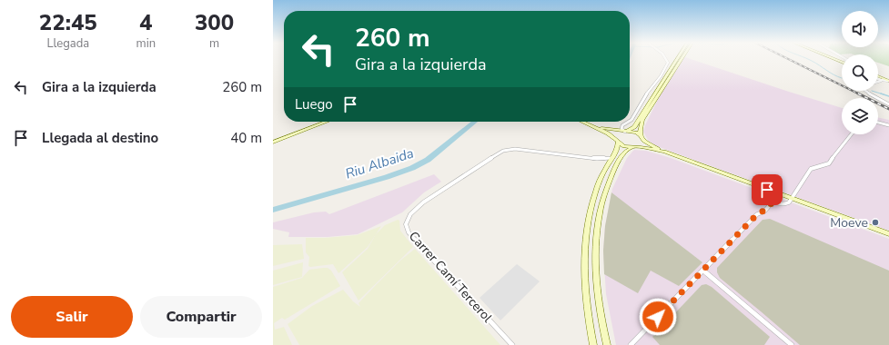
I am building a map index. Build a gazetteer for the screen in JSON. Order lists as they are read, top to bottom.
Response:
{
  "streets": {
    "street": ["Carrer Camí Tercerol"]
  },
  "water": ["Riu Albaida"],
  "places": ["Moeve"],
  "page": {
    "eta": [
      "22:45",
      "Llegada",
      "4",
      "min",
      "300",
      "m"
    ],
    "turn": ["260 m", "Gira a la izquierda"],
    "list": [
      {
        "name": "Gira a la izquierda",
        "value": "260 m"
      },
      {
        "name": "Llegada al destino",
        "value": "40 m"
      }
    ],
    "then": "Luego",
    "buttons": ["Salir", "Compartir"]
  }
}
